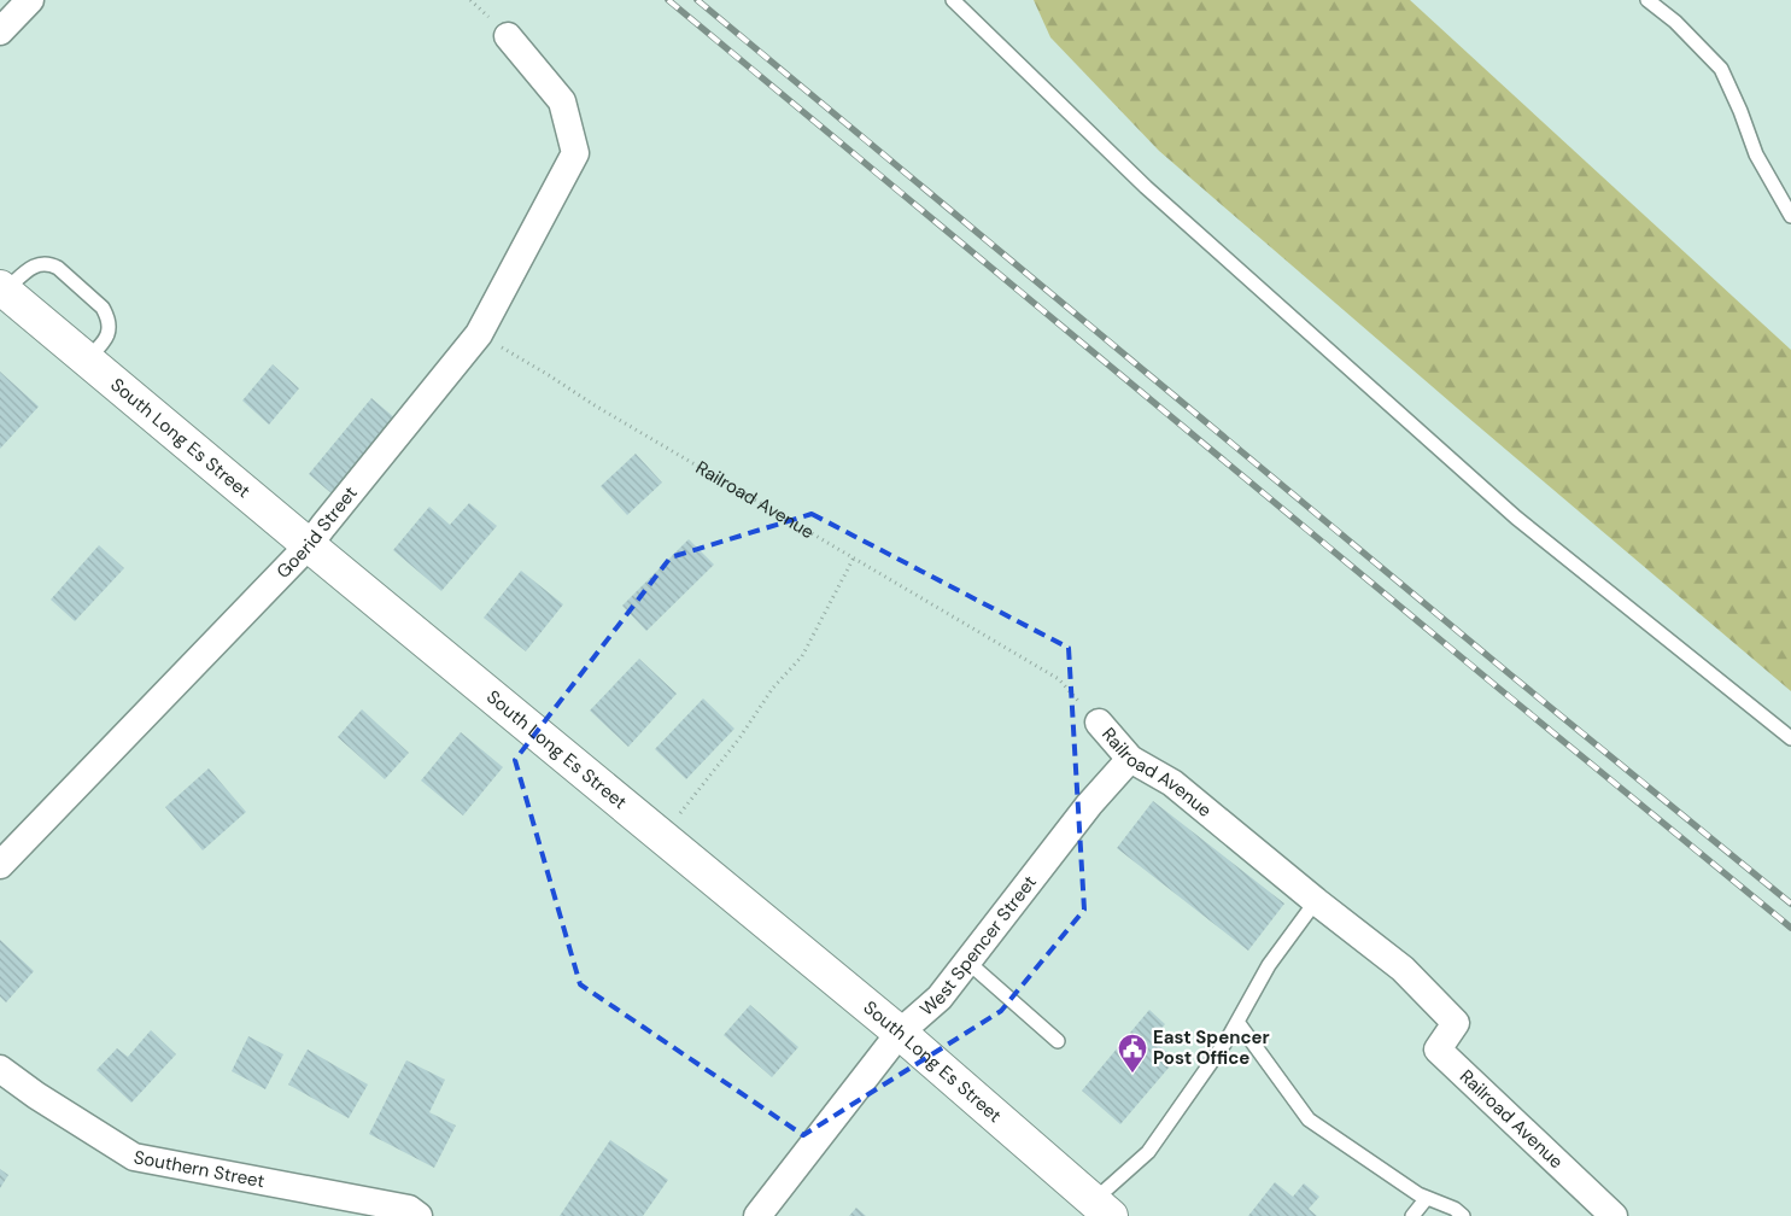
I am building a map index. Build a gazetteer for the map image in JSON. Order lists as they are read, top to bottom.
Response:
{
  "streets": {
    "street": [
      "South Long Es Street",
      "Railroad Avenue",
      "Goerid Street",
      "West Spencer Street",
      "Southern Street"
    ]
  },
  "crossings": [
    ["South Long Es Street", "Goerid Street"],
    ["South Long Es Street", "West Spencer Street"],
    ["Railroad Avenue", "Goerid Street"],
    ["Railroad Avenue", "West Spencer Street"]
  ],
  "places": {
    "public building": ["East Spencer Post Office"]
  }
}
